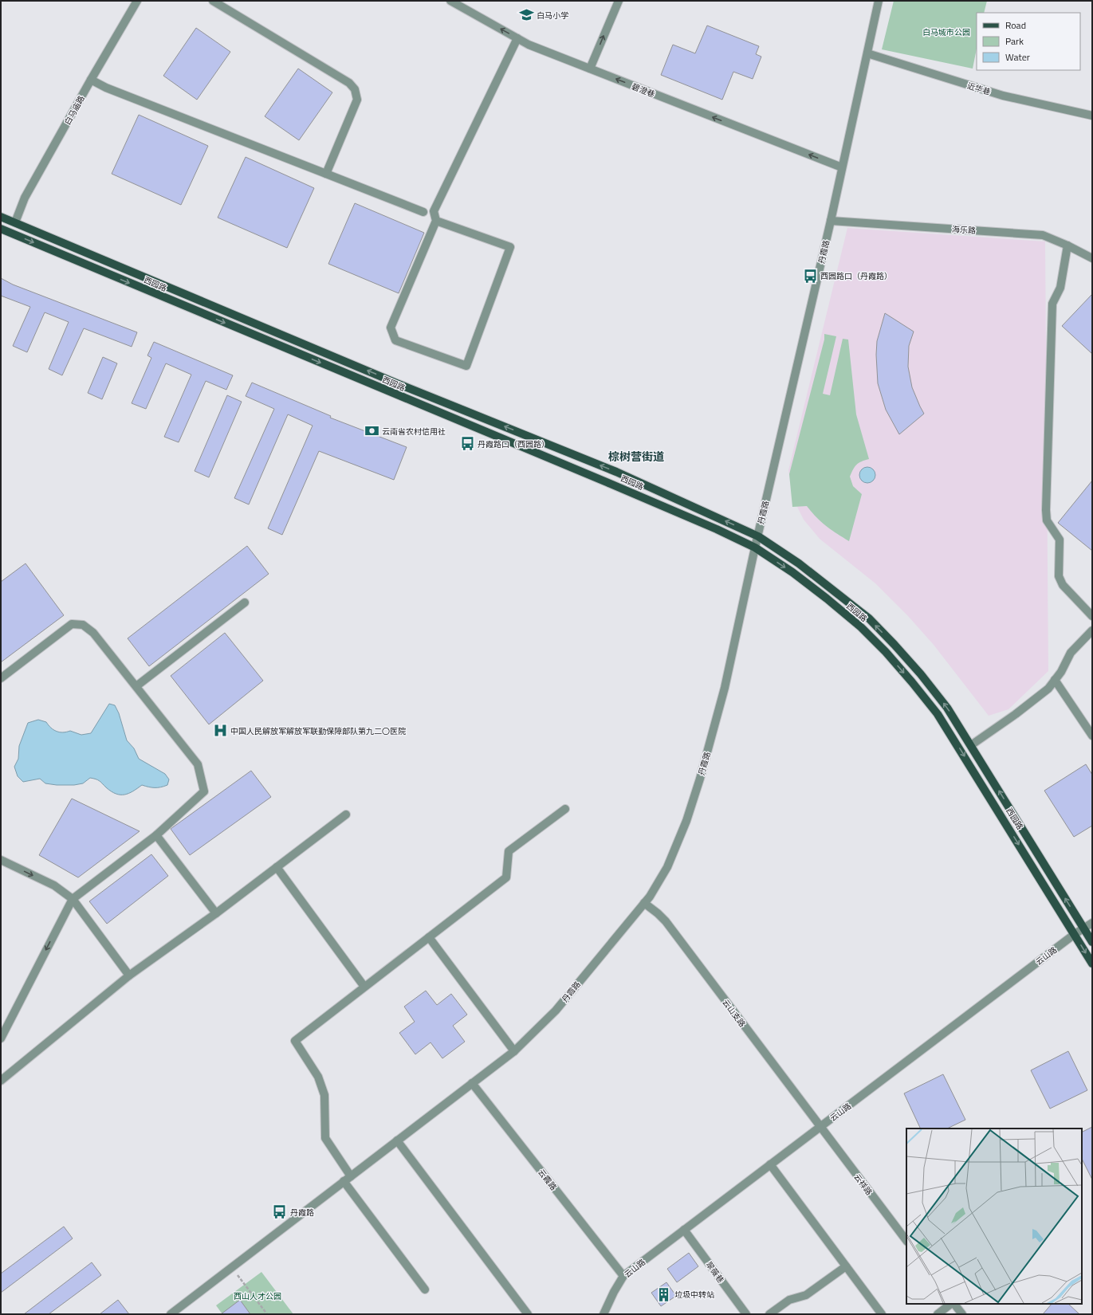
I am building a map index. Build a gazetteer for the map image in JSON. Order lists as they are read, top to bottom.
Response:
{
  "streets": {
    "main road": ["西园路"],
    "street": [
      "近华巷",
      "碧澄巷",
      "白马庙路",
      "海乐路",
      "丹霞路",
      "云山路",
      "云山支路",
      "云霞路",
      "云祥路",
      "翠薇巷"
    ]
  },
  "crossings": [
    ["近华巷", "丹霞路"],
    ["碧澄巷", "丹霞路"],
    ["白马庙路", "西园路"],
    ["海乐路", "丹霞路"],
    ["丹霞路", "西园路"],
    ["丹霞路", "云山支路"],
    ["丹霞路", "云霞路"],
    ["西园路", "云山路"],
    ["云山路", "云山支路"],
    ["云山路", "云霞路"],
    ["云山路", "云祥路"],
    ["云山路", "翠薇巷"],
    ["云山支路", "云祥路"]
  ],
  "one_way": ["碧澄巷"],
  "districts": ["棕树营街道"],
  "parks": ["白马城市公园", "西山人才公园"],
  "places": {
    "school or university": ["白马小学"],
    "bus stop": ["西园路口（丹霞路）", "丹霞路口（西园路）", "丹霞路"],
    "bank": ["云南省农村信用社"],
    "hospital": ["中国人民解放军解放军联勤保障部队第九二〇医院"],
    "building": ["垃圾中转站"]
  },
  "legend": ["Road", "Park", "Water"]
}
